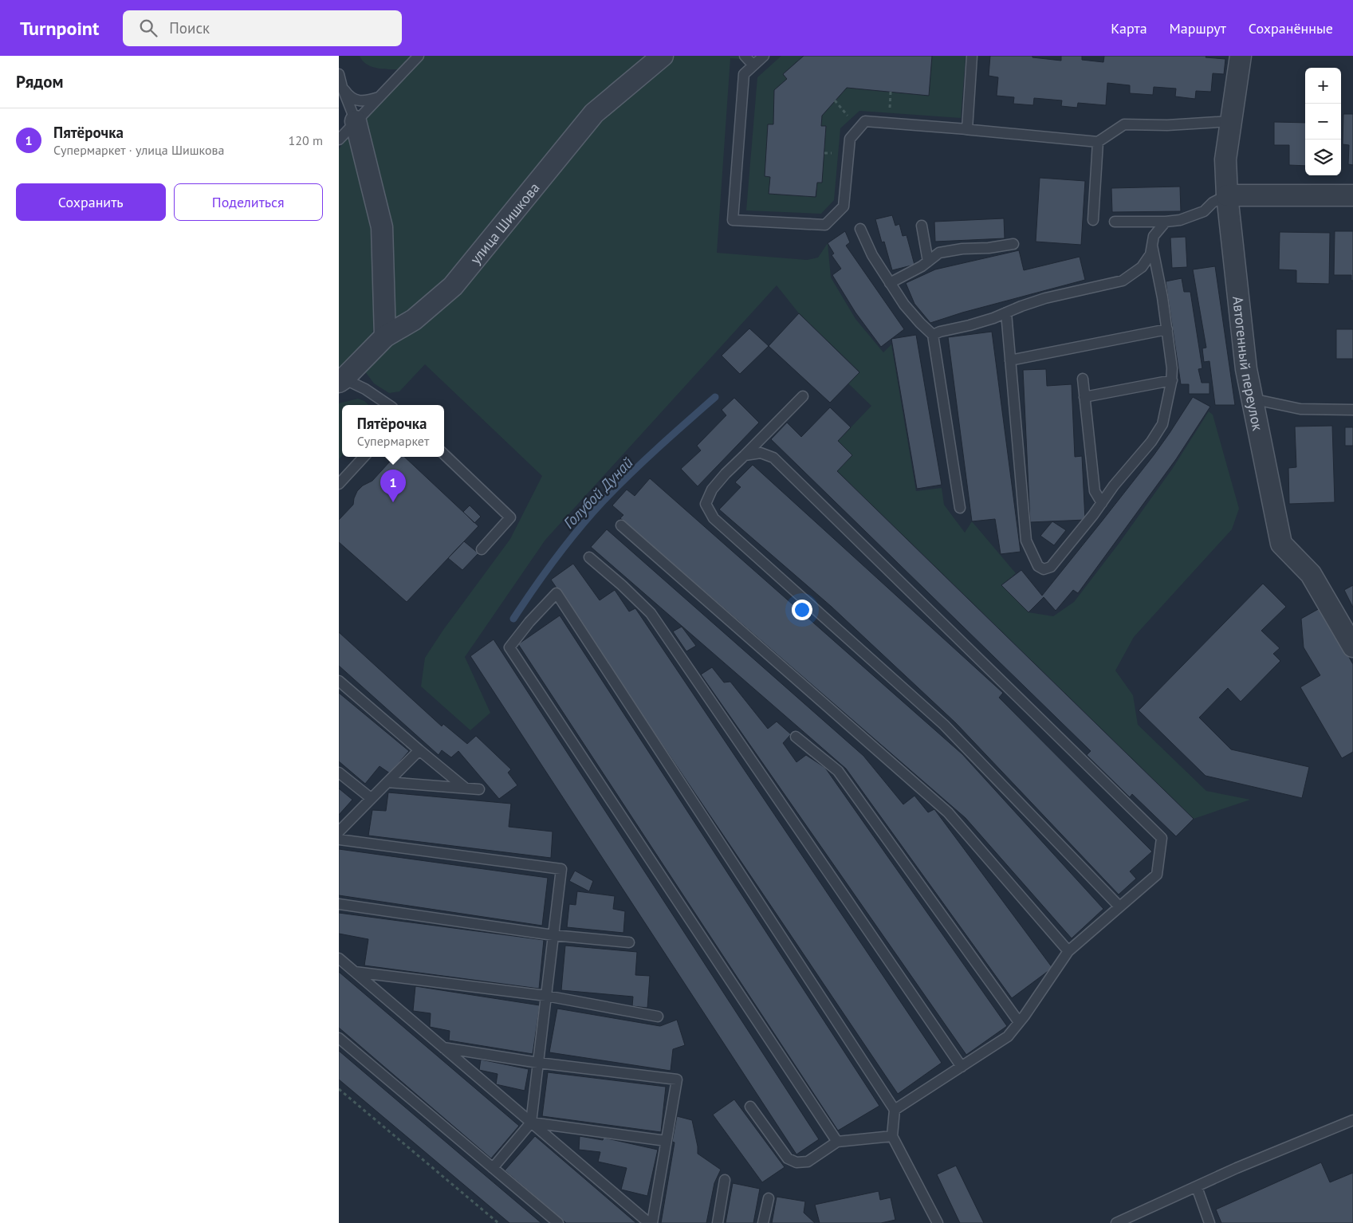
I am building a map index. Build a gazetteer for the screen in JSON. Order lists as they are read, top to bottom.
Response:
{
  "streets": {
    "street": ["улица Шишкова", "Автогенный переулок"]
  },
  "water": ["Голубой Дунай"],
  "page": {
    "header": "Turnpoint",
    "search": "Поиск",
    "nav": ["Карта", "Маршрут", "Сохранённые"],
    "heading": "Рядом",
    "map_buttons": ["+", "−"],
    "list": [
      {
        "mark": "1",
        "name": "Пятёрочка",
        "note": "Супермаркет · улица Шишкова",
        "value": "120 m"
      }
    ],
    "buttons": ["Сохранить", "Поделиться"],
    "popup": ["Пятёрочка", "Супермаркет"],
    "pins": "1"
  }
}
